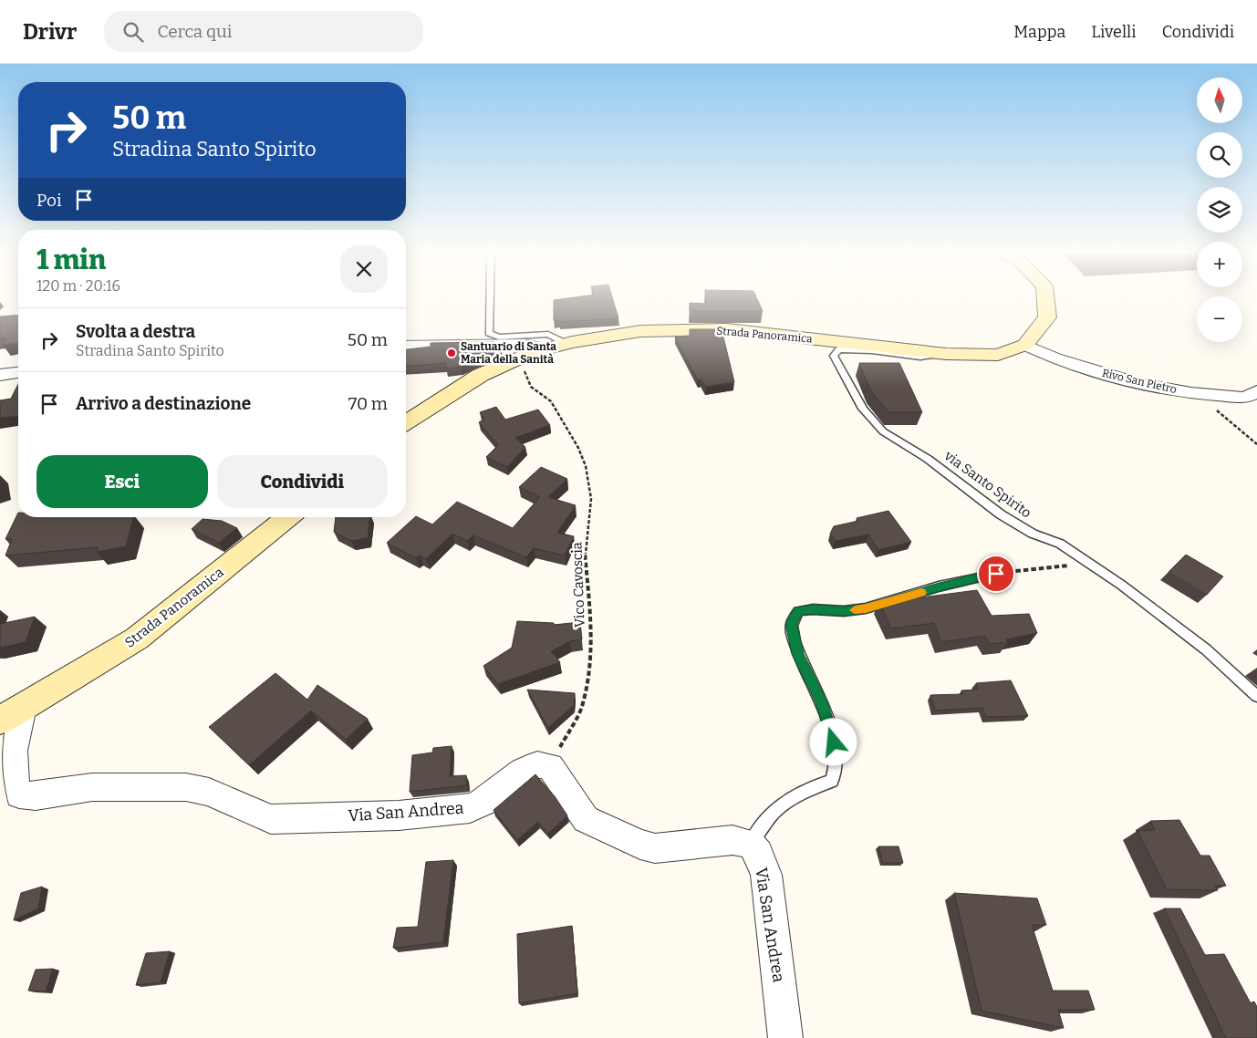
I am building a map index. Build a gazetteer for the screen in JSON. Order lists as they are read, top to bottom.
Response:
{
  "streets": {
    "main road": ["Strada Panoramica"],
    "street": ["Rivo San Pietro", "Via San Andrea"],
    "lane": ["via Santo Spirito"],
    "path": ["Vico Cavoscia"]
  },
  "crossings": [
    ["Strada Panoramica", "Rivo San Pietro"],
    ["Strada Panoramica", "via Santo Spirito"],
    ["Strada Panoramica", "Vico Cavoscia"],
    ["Strada Panoramica", "Via San Andrea"],
    ["Vico Cavoscia", "Via San Andrea"]
  ],
  "places": ["Santuario di Santa Maria della Sanità"],
  "north": "top",
  "page": {
    "header": "Drivr",
    "search": "Cerca qui",
    "nav": ["Mappa", "Livelli", "Condividi"],
    "map_buttons": ["+", "−"],
    "turn": ["50 m", "Stradina Santo Spirito"],
    "then": "Poi",
    "heading": ["1 min", "120 m · 20:16"],
    "list": [
      {
        "name": "Svolta a destra",
        "note": "Stradina Santo Spirito",
        "value": "50 m"
      },
      {
        "name": "Arrivo a destinazione",
        "value": "70 m"
      }
    ],
    "buttons": ["Esci", "Condividi"]
  }
}
